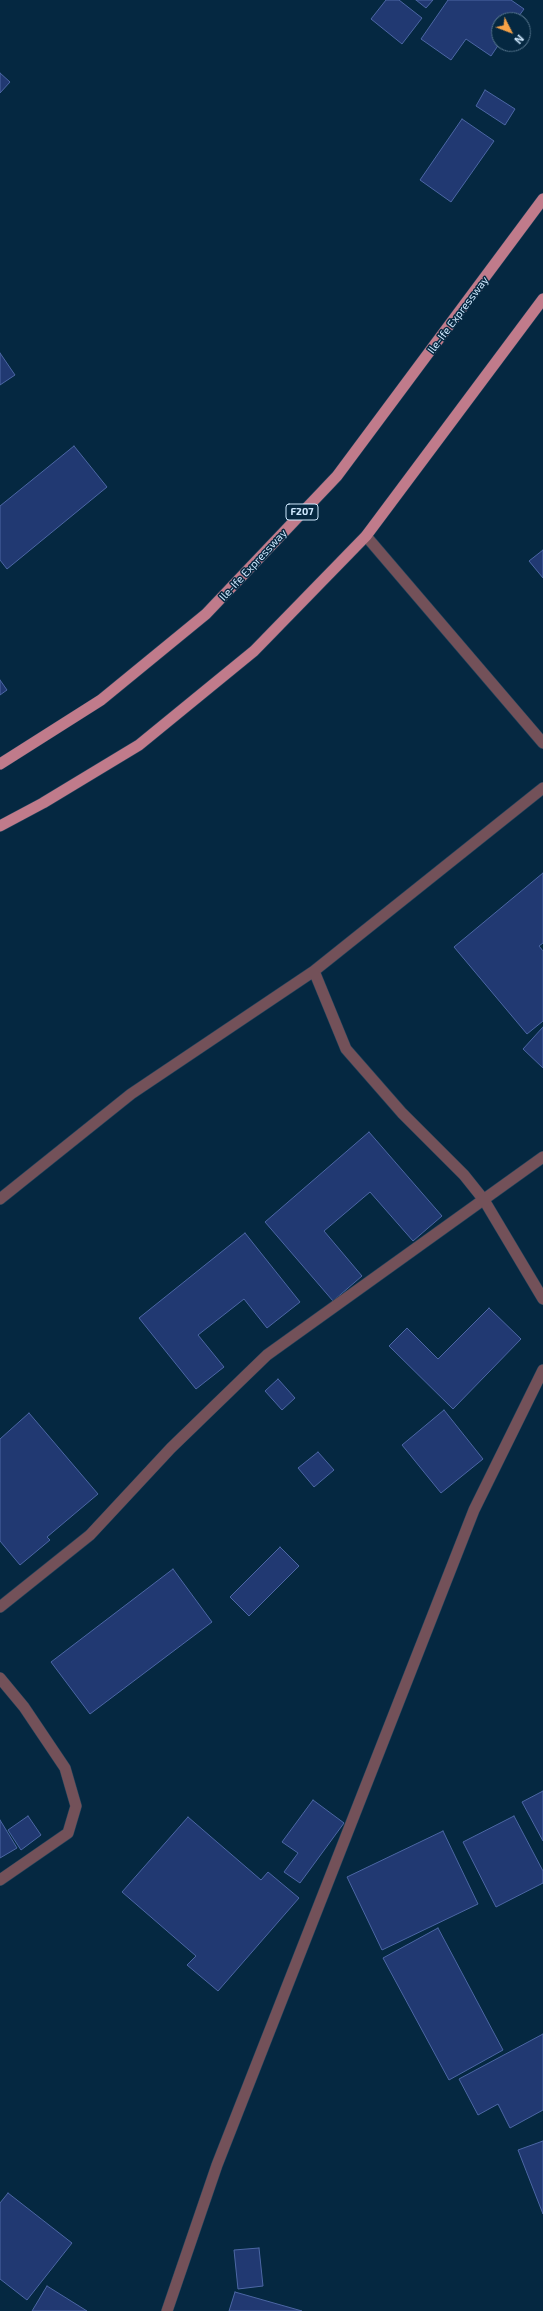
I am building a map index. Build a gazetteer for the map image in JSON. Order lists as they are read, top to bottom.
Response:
{
  "streets": {
    "main road": ["Ile-Ife Expressway", "F207"]
  },
  "north": "bottom right"
}
